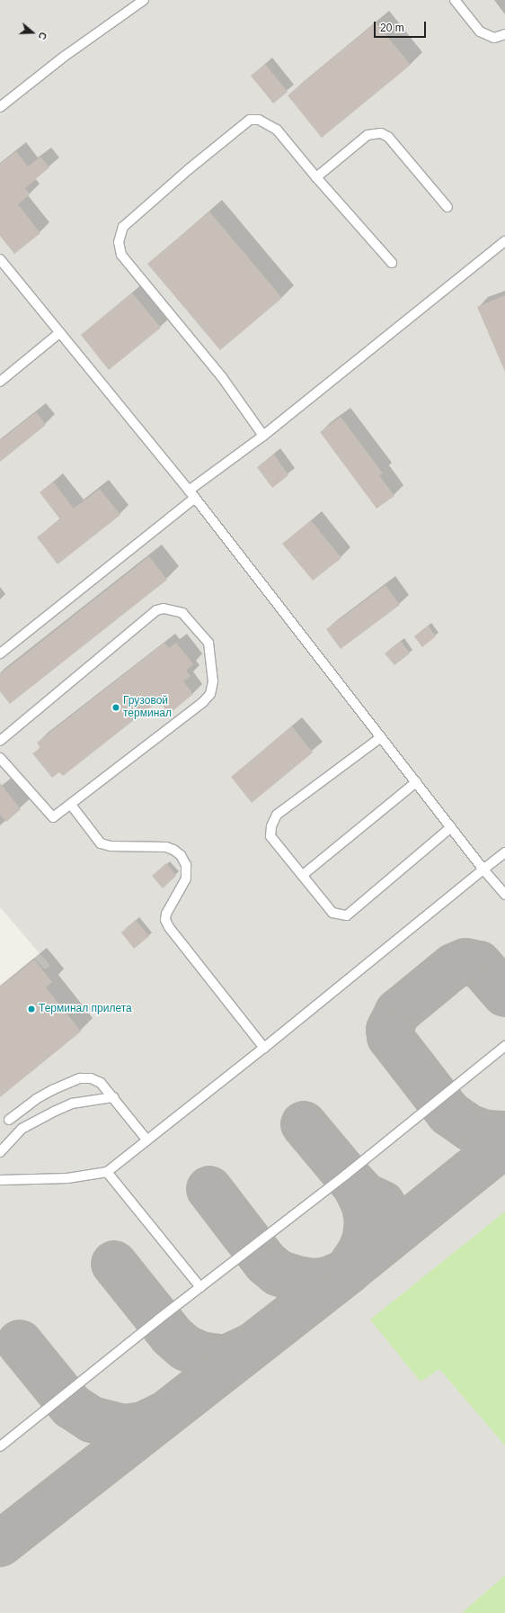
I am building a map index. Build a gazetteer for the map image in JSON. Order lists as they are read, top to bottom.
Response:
{
  "places": ["Грузовой терминал", "Терминал прилета"],
  "scale_bar": "20 m",
  "north": "right"
}
